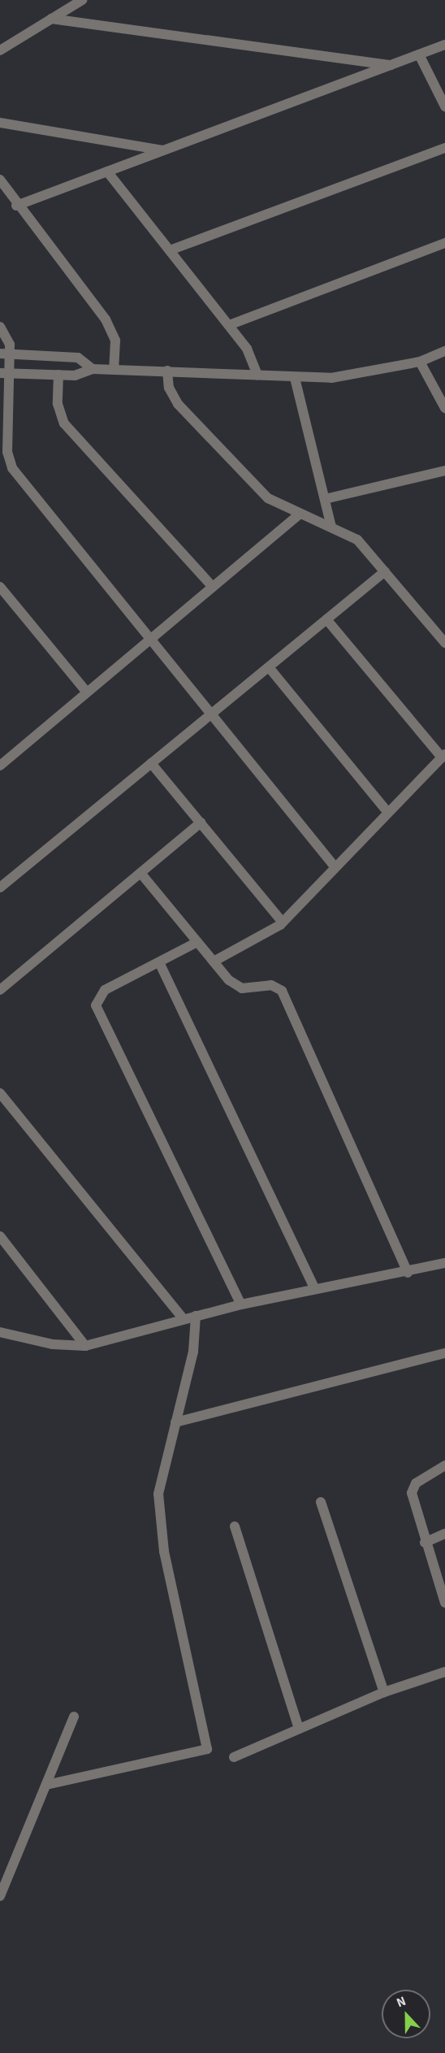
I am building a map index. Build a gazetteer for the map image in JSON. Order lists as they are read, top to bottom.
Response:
{
  "north": "top"
}
